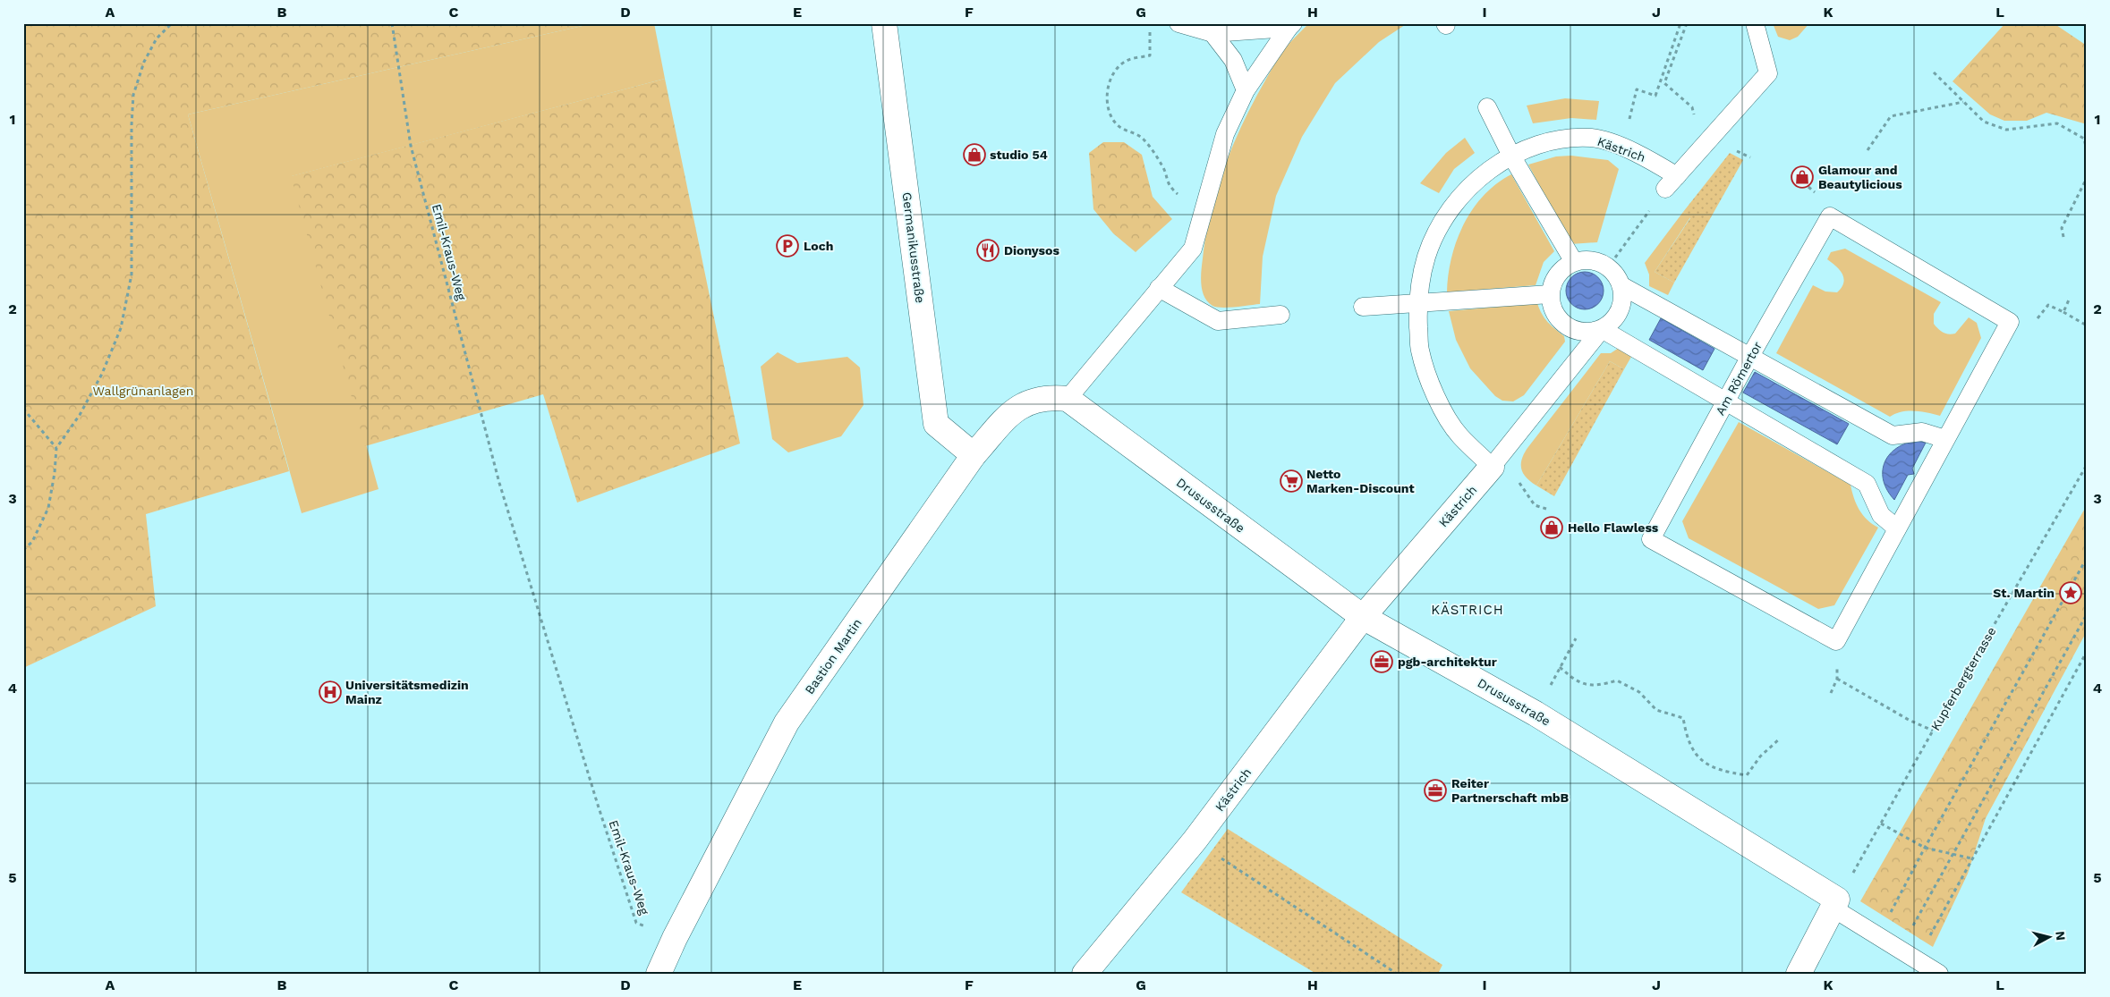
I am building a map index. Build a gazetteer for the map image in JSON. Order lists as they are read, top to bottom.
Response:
{
  "streets": {
    "street": [
      "Kästrich",
      "Germanikusstraße",
      "Drususstraße",
      "Bastion Martin"
    ],
    "lane": ["Am Römertor"],
    "path": ["Emil-Kraus-Weg", "Kupferbergterrasse"]
  },
  "crossings": [
    ["Kästrich", "Drususstraße"],
    ["Germanikusstraße", "Bastion Martin"],
    ["Emil-Kraus-Weg", "Bastion Martin"],
    ["Drususstraße", "Bastion Martin"]
  ],
  "districts": ["KÄSTRICH"],
  "parks": ["Wallgrünanlagen"],
  "places": {
    "shop": ["studio 54", "Glamour and Beautylicious", "Hello Flawless"],
    "parking": ["Loch"],
    "restaurant": ["Dionysos"],
    "supermarket": ["Netto Marken-Discount"],
    "place": ["St. Martin"],
    "office": ["pgb-architektur", "Reiter Partnerschaft mbB"],
    "hospital": ["Universitätsmedizin Mainz"]
  },
  "north": "right",
  "grid": {
    "columns": [
      "A",
      "B",
      "C",
      "D",
      "E",
      "F",
      "G",
      "H",
      "I",
      "J",
      "K",
      "L"
    ],
    "rows": [
      "1",
      "2",
      "3",
      "4",
      "5"
    ]
  }
}
